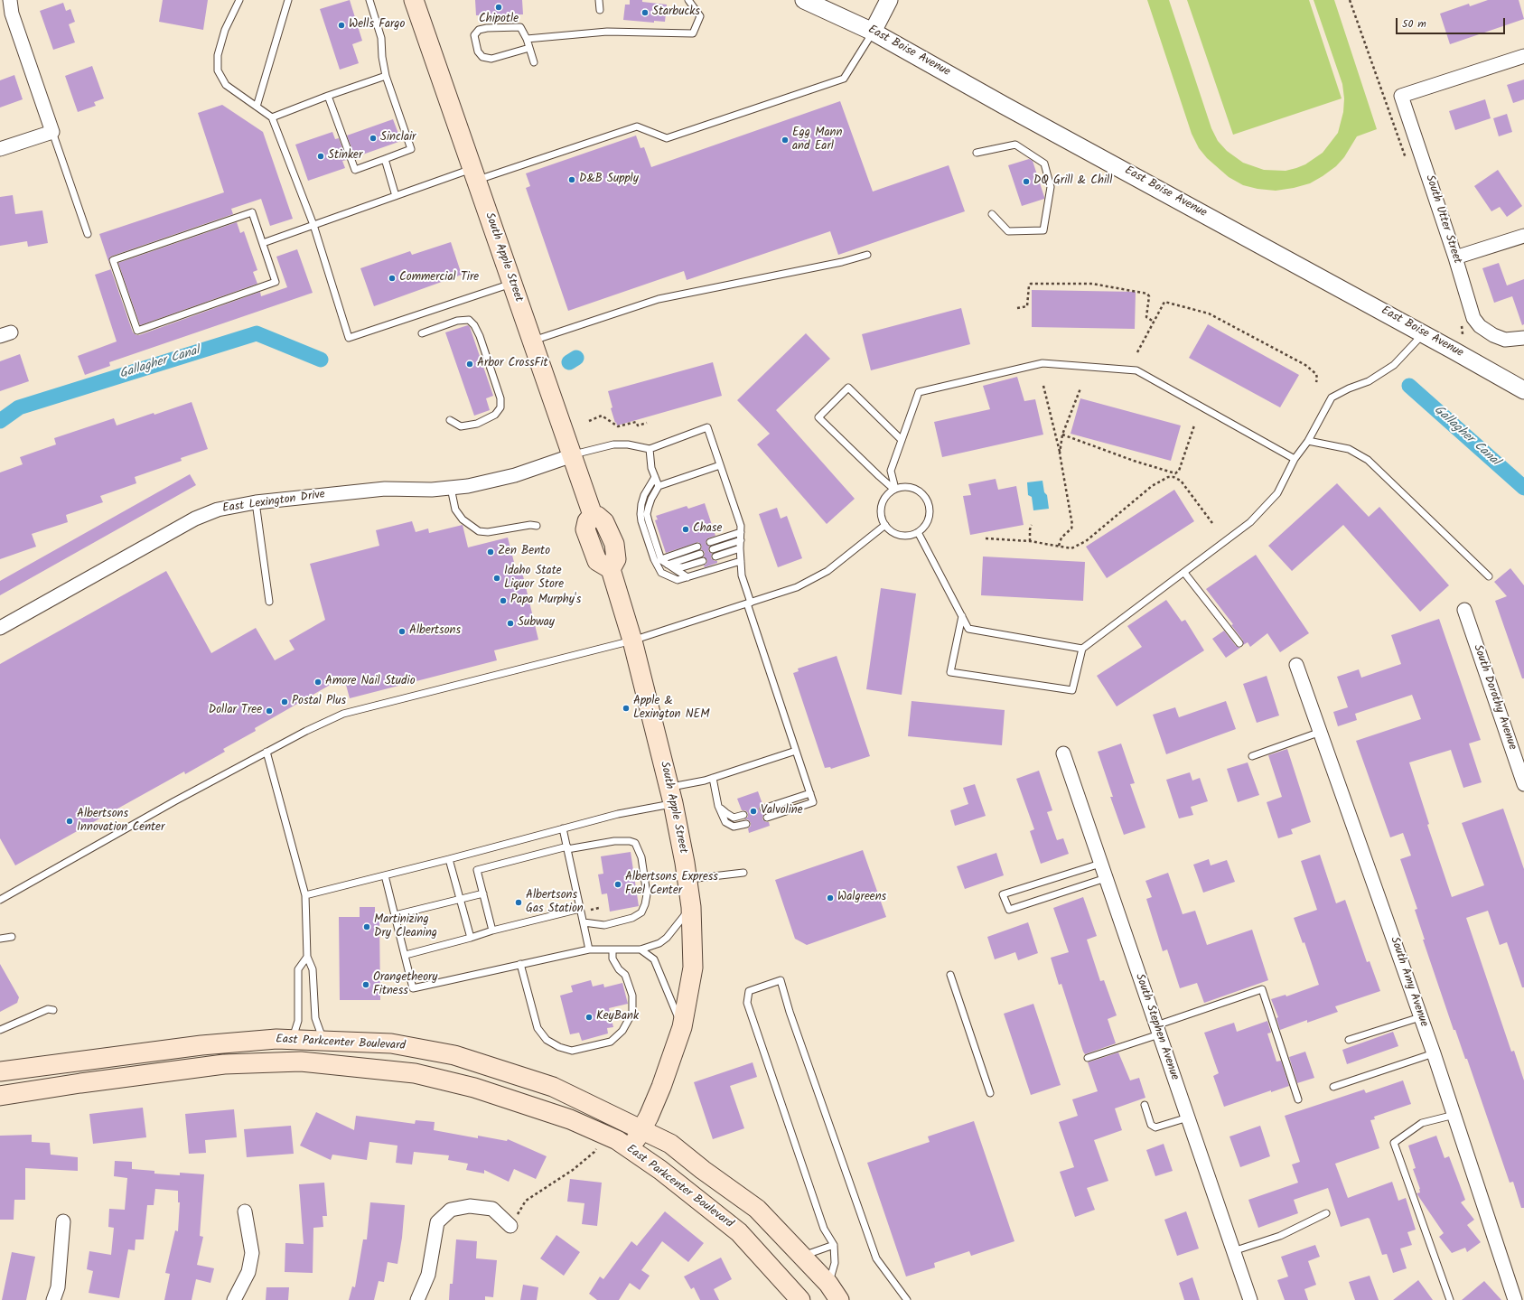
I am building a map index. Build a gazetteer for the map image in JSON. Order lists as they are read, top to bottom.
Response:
{
  "streets": {
    "main road": ["South Apple Street", "East Parkcenter Boulevard"],
    "street": [
      "East Boise Avenue",
      "South Utter Street",
      "East Lexington Drive",
      "South Dorothy Avenue",
      "South Amy Avenue",
      "South Stephen Avenue"
    ]
  },
  "crossings": [
    ["South Apple Street", "East Lexington Drive"],
    ["South Apple Street", "East Parkcenter Boulevard"]
  ],
  "water": ["Gallagher Canal"],
  "places": [
    "Chipotle",
    "Starbucks",
    "Wells Fargo",
    "Sinclair",
    "Egg Mann and Earl",
    "Stinker",
    "D&B Supply",
    "DQ Grill & Chill",
    "Commercial Tire",
    "Arbor CrossFit",
    "Chase",
    "Zen Bento",
    "Idaho State Liquor Store",
    "Papa Murphy's",
    "Subway",
    "Albertsons",
    "Amore Nail Studio",
    "Postal Plus",
    "Apple & Lexington NEM",
    "Dollar Tree",
    "Valvoline",
    "Albertsons Innovation Center",
    "Albertsons Express Fuel Center",
    "Walgreens",
    "Albertsons Gas Station",
    "Martinizing Dry Cleaning",
    "Orangetheory Fitness",
    "KeyBank"
  ],
  "scale_bar": "50 m"
}
